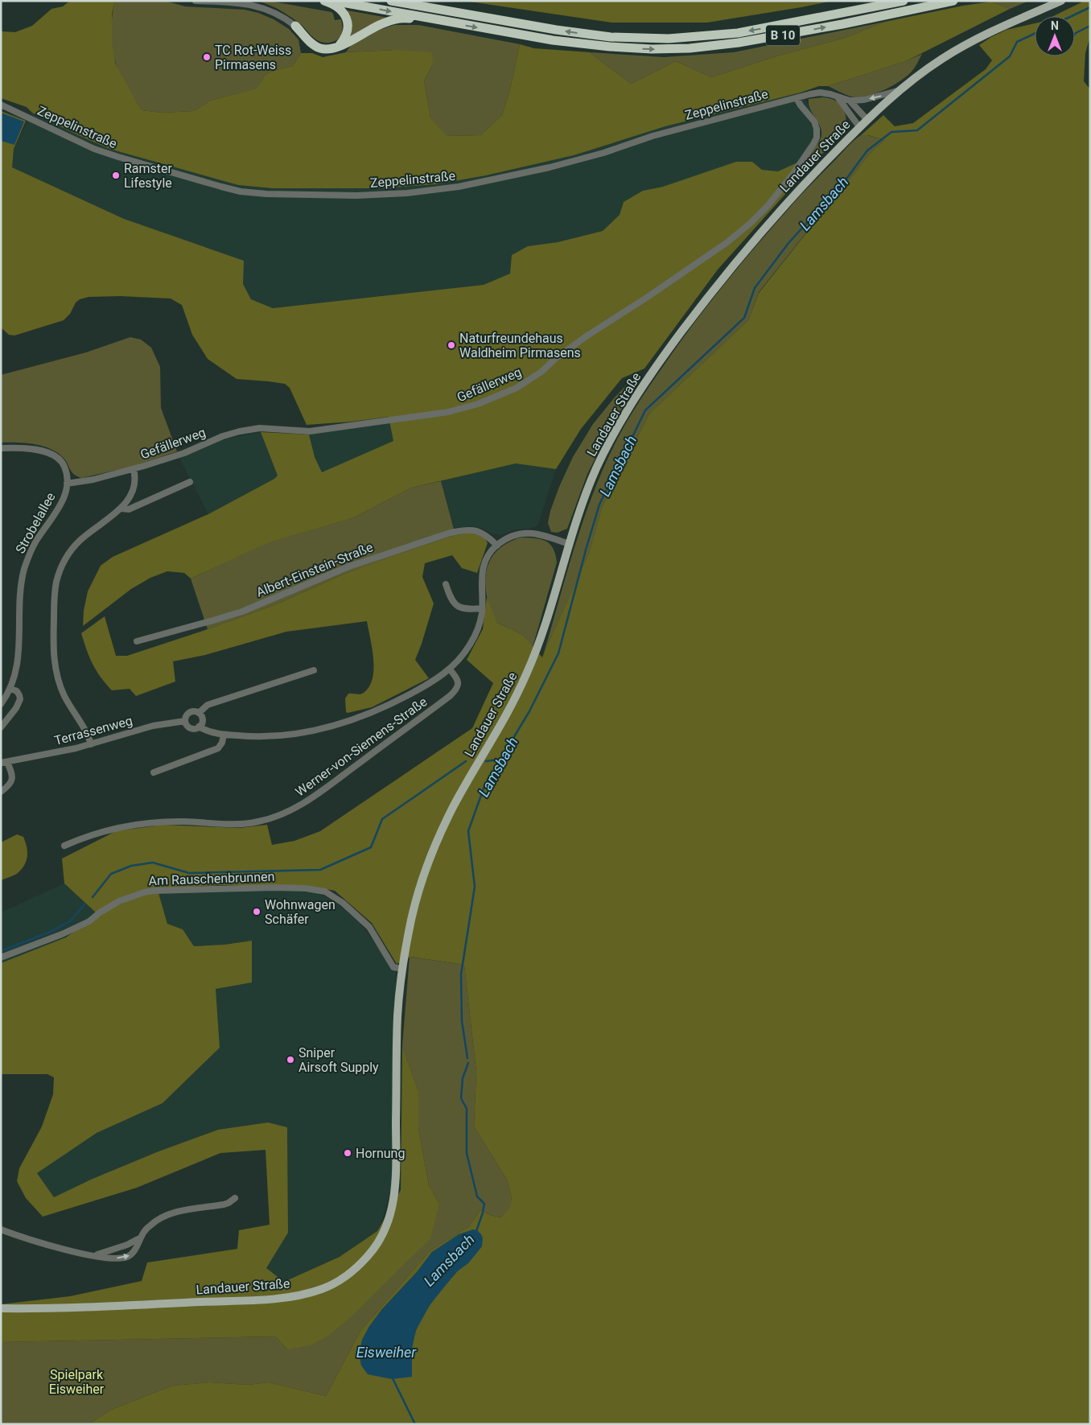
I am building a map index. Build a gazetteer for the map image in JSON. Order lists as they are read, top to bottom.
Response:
{
  "streets": {
    "highway": ["B 10"],
    "main road": ["Landauer Straße"],
    "street": [
      "Zeppelinstraße",
      "Gefällerweg",
      "Strobelallee",
      "Albert-Einstein-Straße",
      "Terrassenweg",
      "Werner-von-Siemens-Straße",
      "Am Rauschenbrunnen"
    ]
  },
  "crossings": [
    ["Zeppelinstraße", "Gefällerweg"],
    ["Landauer Straße", "Am Rauschenbrunnen"],
    ["Gefällerweg", "Strobelallee"]
  ],
  "water": ["Lamsbach", "Eisweiher"],
  "parks": ["Spielpark Eisweiher"],
  "places": [
    "TC Rot-Weiss Pirmasens",
    "Ramster Lifestyle",
    "Naturfreundehaus Waldheim Pirmasens",
    "Wohnwagen Schäfer",
    "Sniper Airsoft Supply",
    "Hornung"
  ],
  "north": "top"
}
